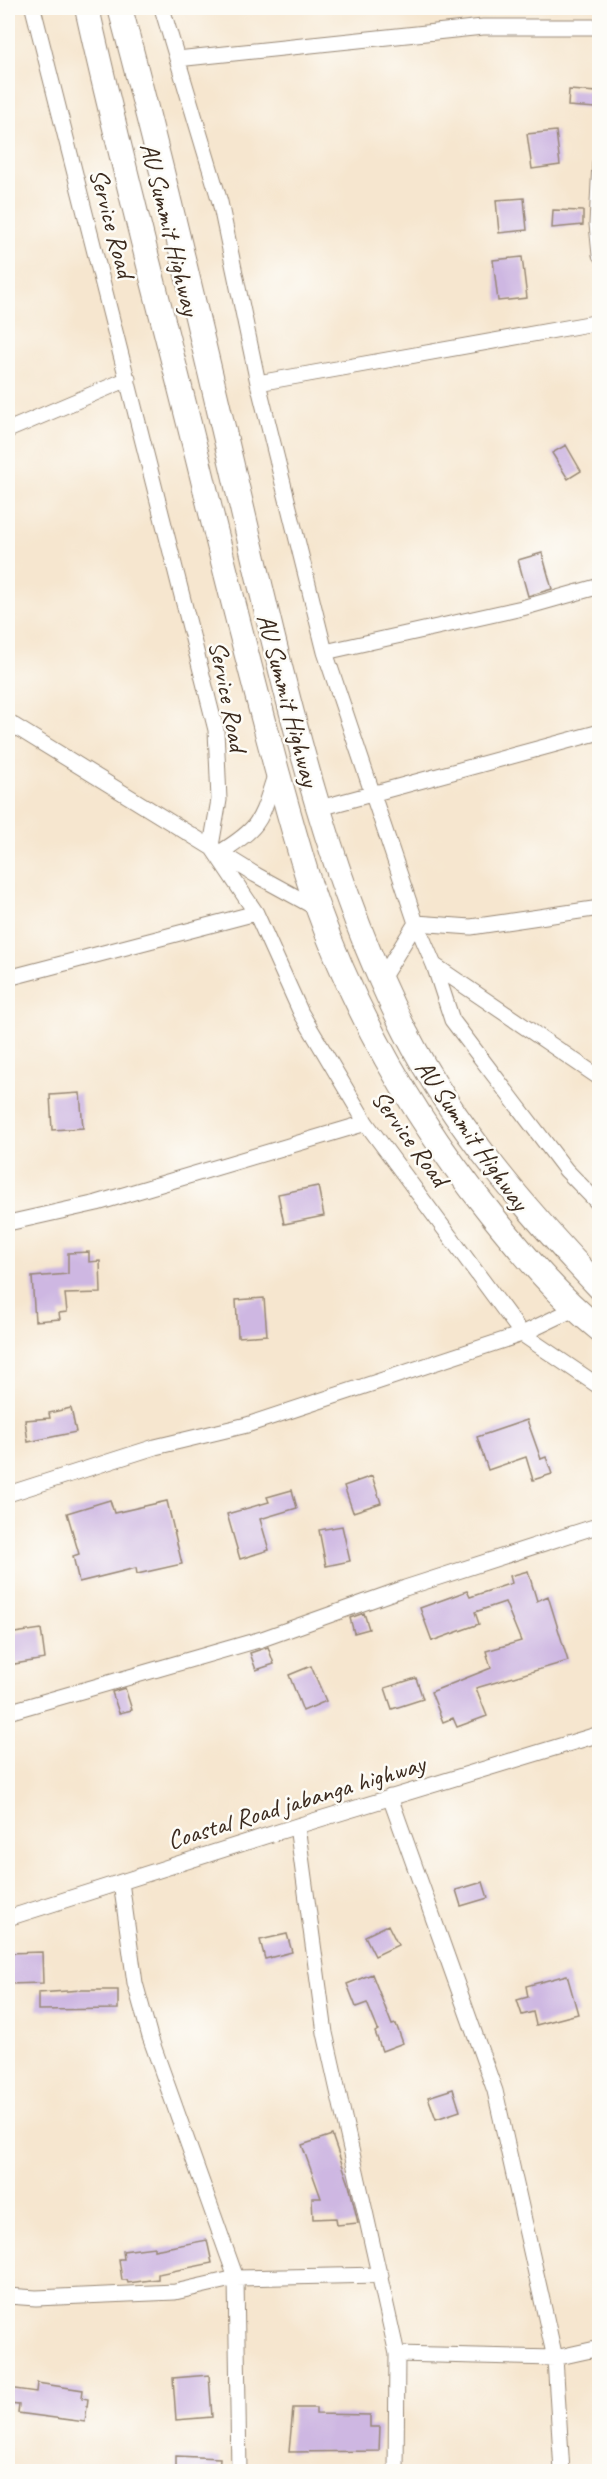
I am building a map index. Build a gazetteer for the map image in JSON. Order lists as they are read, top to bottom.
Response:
{
  "streets": {
    "main road": ["AU Summit Highway"],
    "street": ["Service Road", "Coastal Road jabanga highway"]
  }
}
